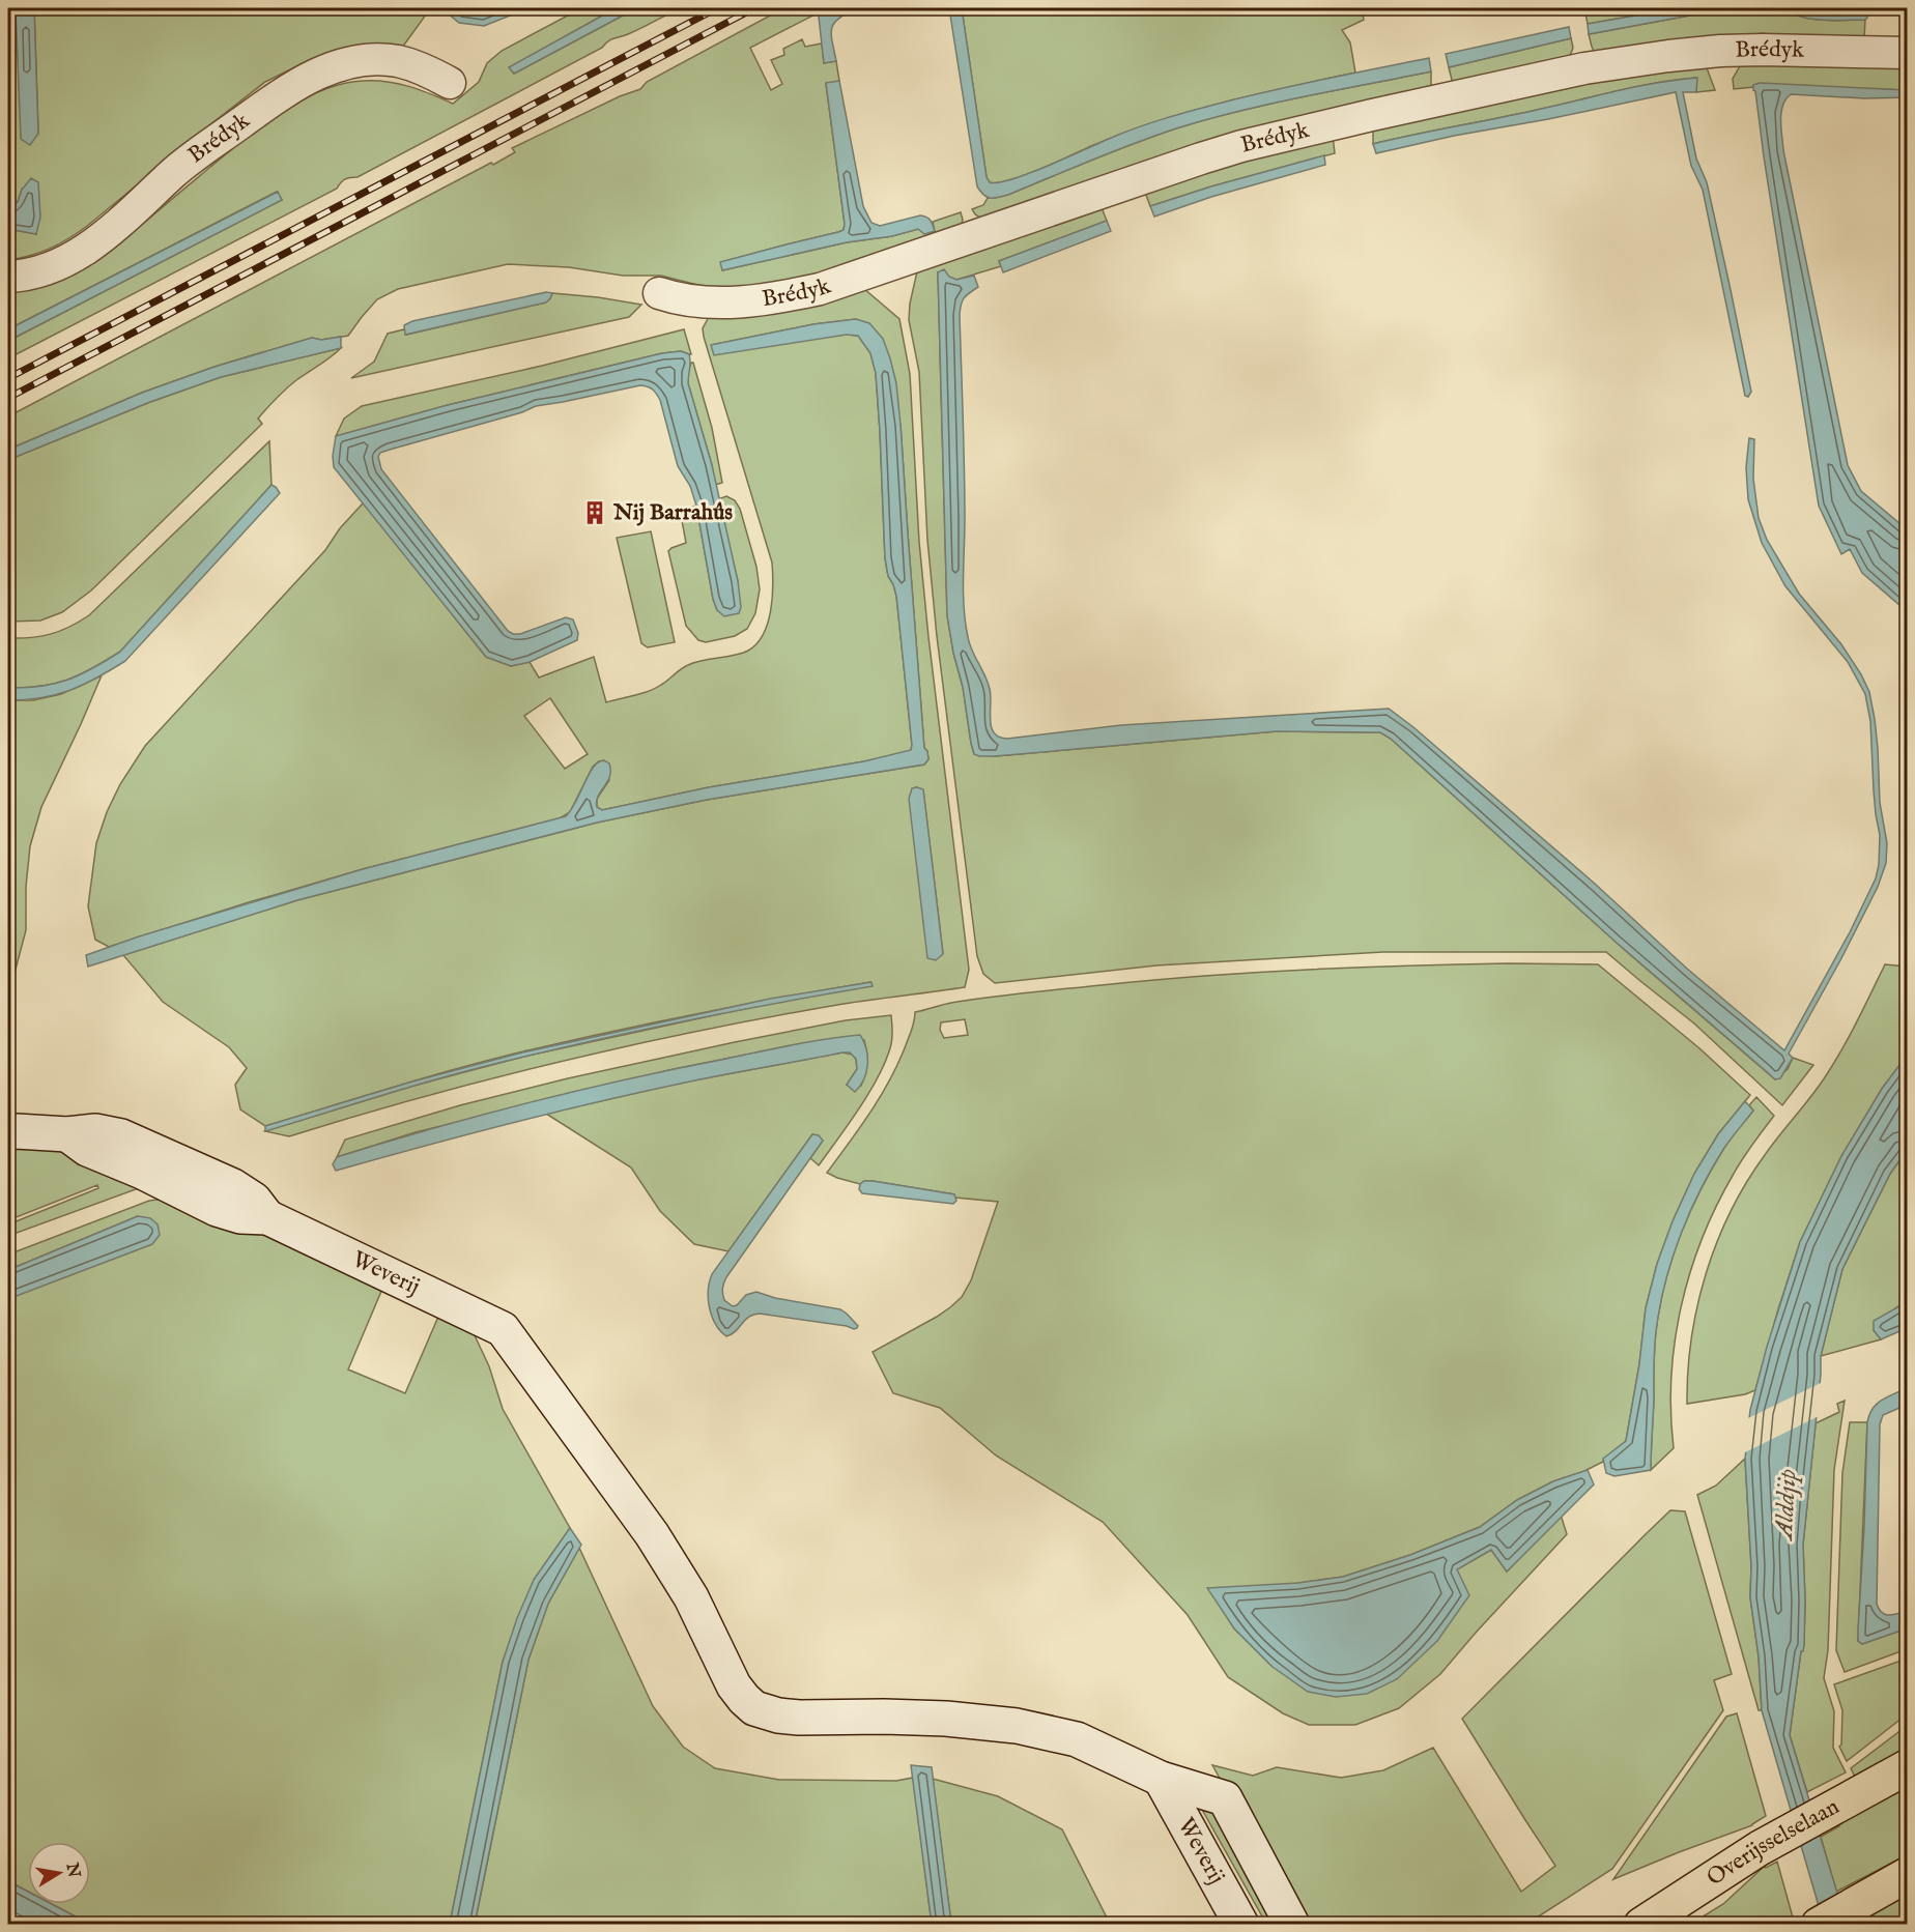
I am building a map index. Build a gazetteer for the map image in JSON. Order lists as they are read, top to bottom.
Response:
{
  "streets": {
    "main road": ["Overijsselselaan"],
    "street": ["Brédyk", "Weverij"]
  },
  "water": ["Alddjip"],
  "places": {
    "building": ["Nij Barrahûs"]
  },
  "north": "right"
}
